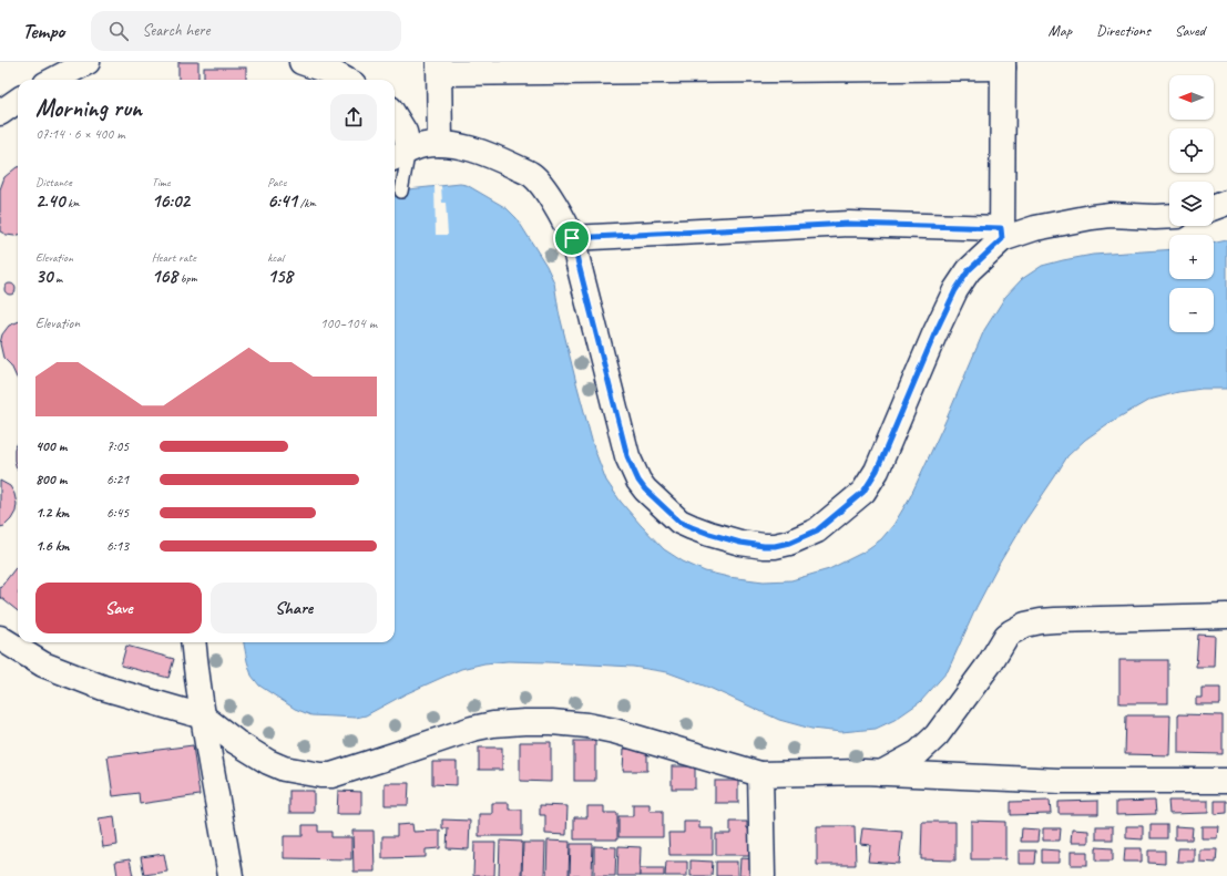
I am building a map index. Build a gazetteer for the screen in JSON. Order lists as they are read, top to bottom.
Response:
{
  "north": "left",
  "page": {
    "header": "Tempo",
    "search": "Search here",
    "nav": ["Map", "Directions", "Saved"],
    "map_buttons": ["+", "−"],
    "heading": ["Morning run", "07:14 · 6 × 400 m"],
    "stats": [
      ["Distance", "2.40 km"],
      ["Time", "16:02"],
      ["Pace", "6:41 /km"],
      ["Elevation", "30 m"],
      ["Heart rate", "168 bpm"],
      ["kcal", "158"]
    ],
    "chart": ["Elevation", "100–104 m"],
    "list": [
      {
        "name": "400 m",
        "note": "7:05"
      },
      {
        "name": "800 m",
        "note": "6:21"
      },
      {
        "name": "1.2 km",
        "note": "6:45"
      },
      {
        "name": "1.6 km",
        "note": "6:13"
      }
    ],
    "buttons": ["Save", "Share"]
  }
}
